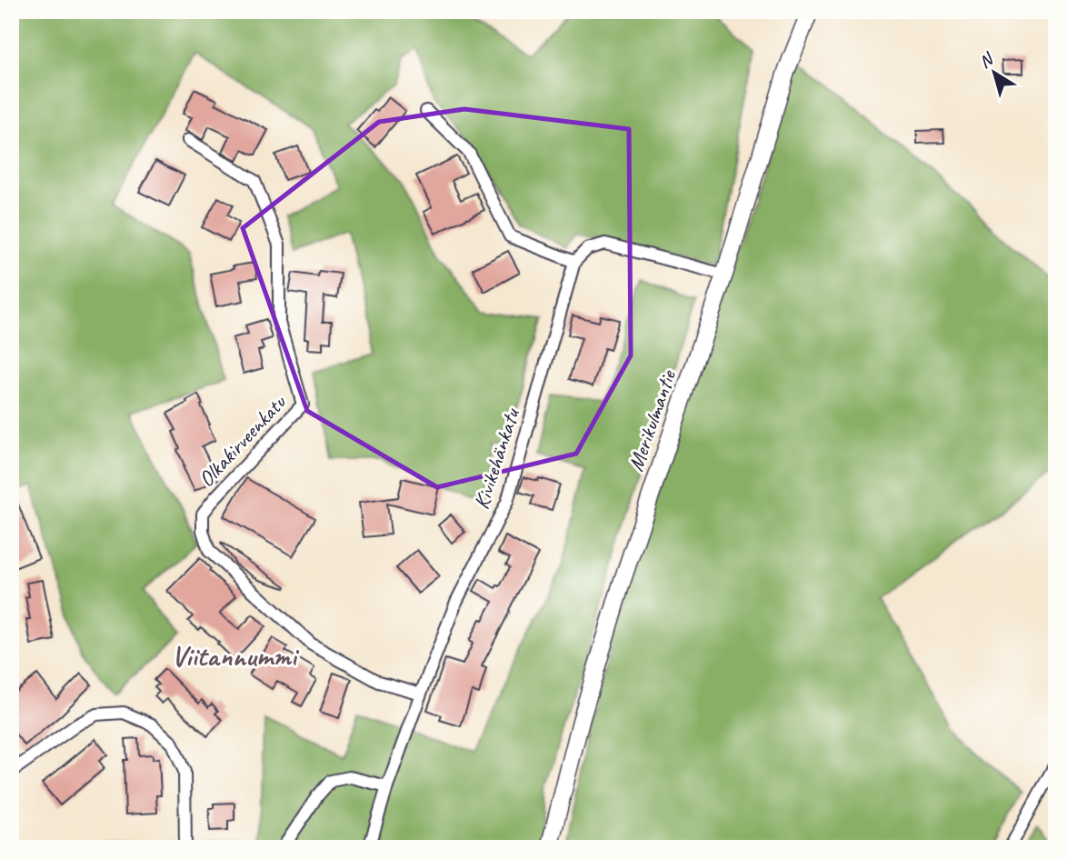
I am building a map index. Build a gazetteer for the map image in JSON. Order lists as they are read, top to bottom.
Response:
{
  "streets": {
    "street": ["Merikulmantie", "Olkakirveenkatu", "Kivikehänkatu"]
  },
  "crossings": [
    ["Olkakirveenkatu", "Kivikehänkatu"]
  ],
  "districts": ["Viitannummi"],
  "north": "top left"
}
